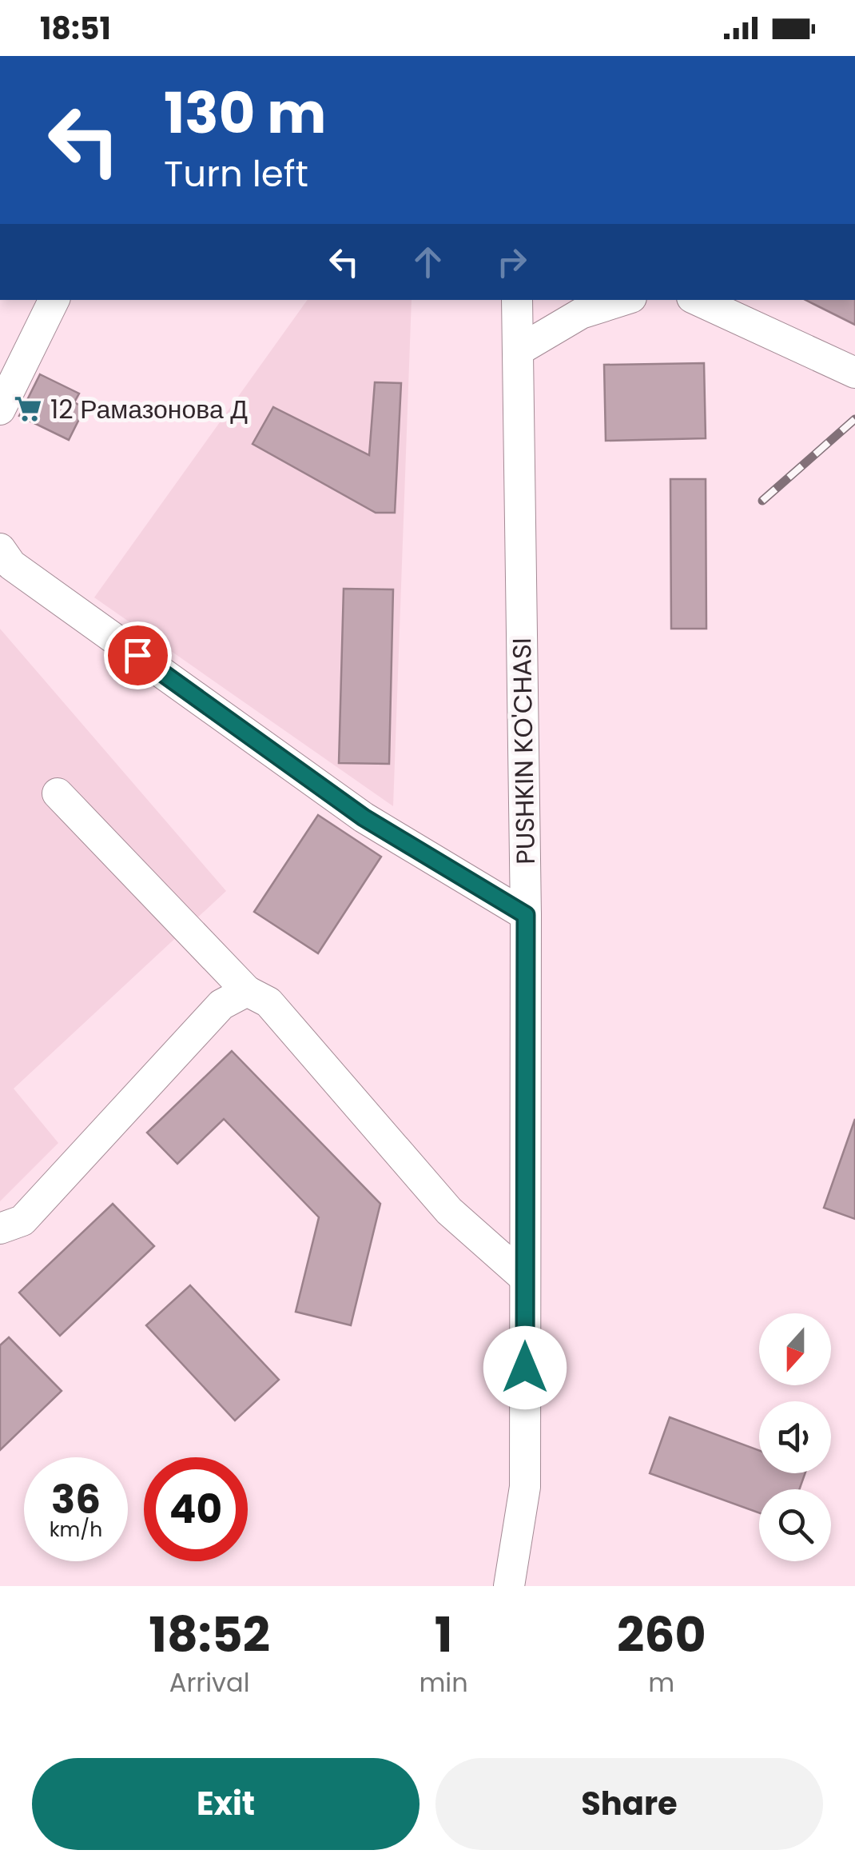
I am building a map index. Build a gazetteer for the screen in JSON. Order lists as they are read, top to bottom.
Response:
{
  "streets": {
    "street": ["PUSHKIN KO'CHASI"]
  },
  "places": {
    "supermarket": ["12 Рамазонова Д"]
  },
  "north": "bottom",
  "page": {
    "status": "18:51",
    "turn": ["130 m", "Turn left"],
    "speed": "36 km/h",
    "limit": "40",
    "eta": [
      "18:52",
      "Arrival",
      "1",
      "min",
      "260",
      "m"
    ],
    "buttons": ["Exit", "Share"]
  }
}
